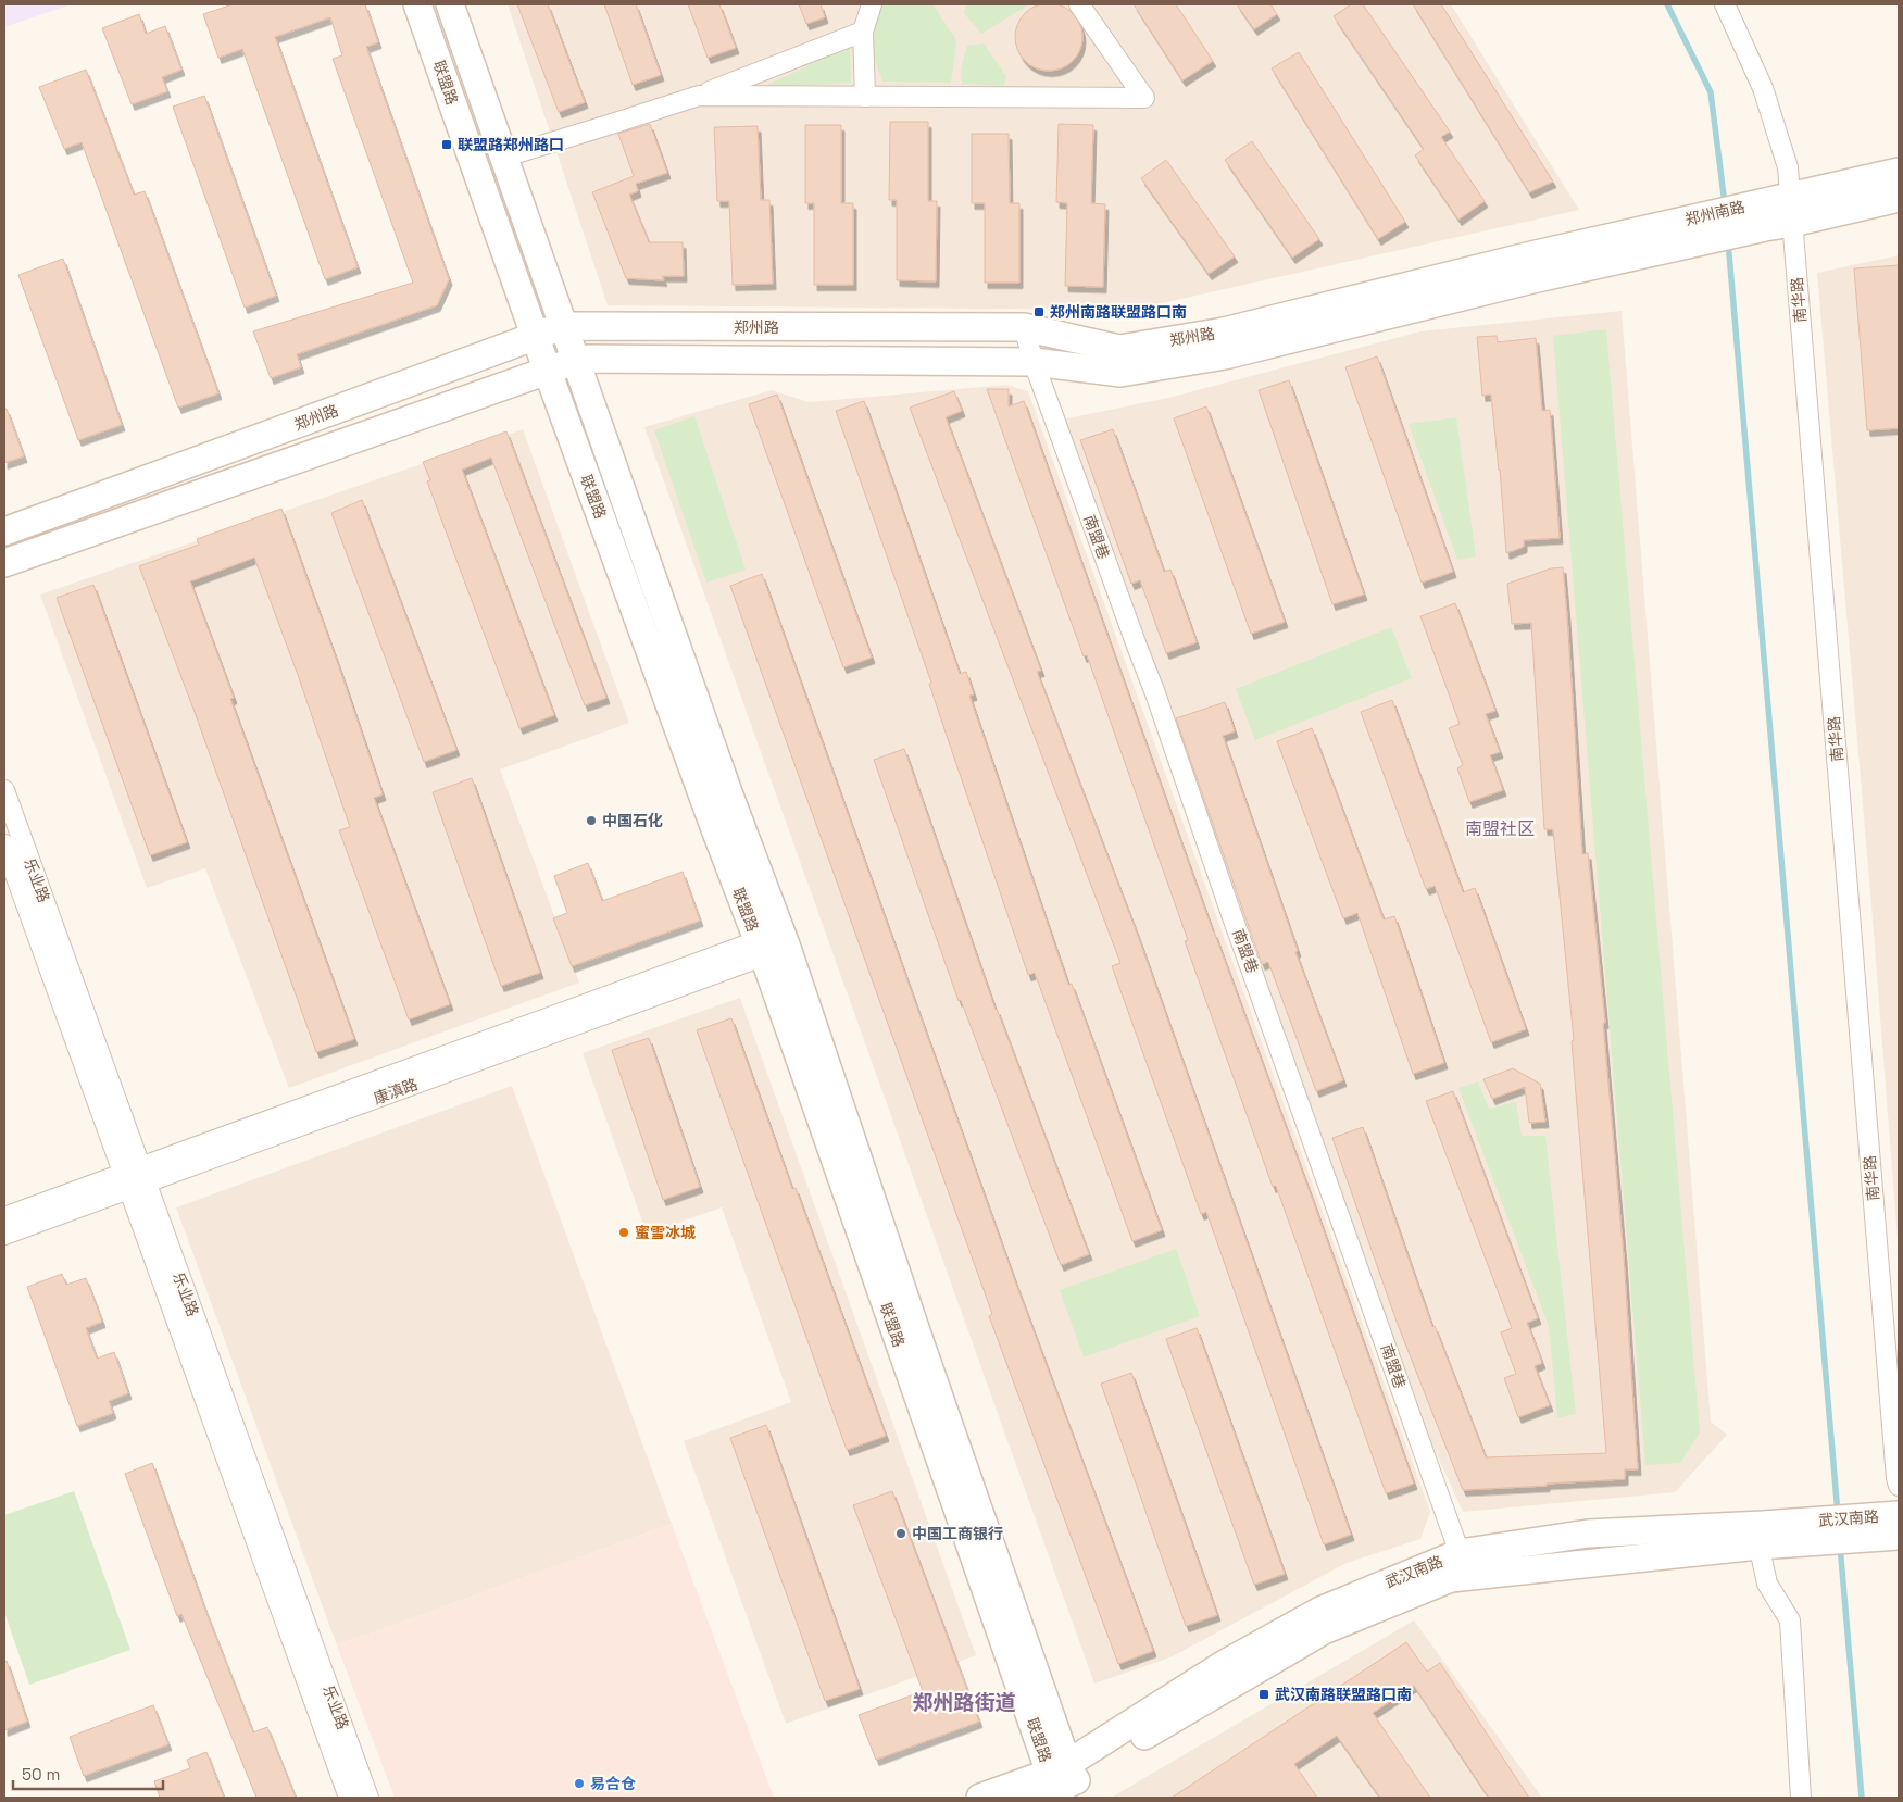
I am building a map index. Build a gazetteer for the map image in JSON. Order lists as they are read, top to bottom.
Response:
{
  "streets": {
    "main road": [
      "联盟路",
      "郑州南路",
      "郑州路",
      "武汉南路"
    ],
    "street": [
      "南华路",
      "南盟巷",
      "乐业路",
      "康滇路"
    ]
  },
  "crossings": [
    ["联盟路", "郑州路"],
    ["联盟路", "康滇路"],
    ["联盟路", "武汉南路"],
    ["郑州南路", "南华路"],
    ["郑州南路", "郑州路"],
    ["郑州路", "南盟巷"],
    ["南盟巷", "武汉南路"],
    ["乐业路", "康滇路"]
  ],
  "districts": ["南盟社区", "郑州路街道"],
  "places": {
    "transit": ["联盟路郑州路口", "郑州南路联盟路口南", "武汉南路联盟路口南"],
    "other": [
      "中国石化",
      "蜜雪冰城",
      "中国工商银行",
      "易合仓"
    ]
  },
  "scale_bar": "50 m"
}
